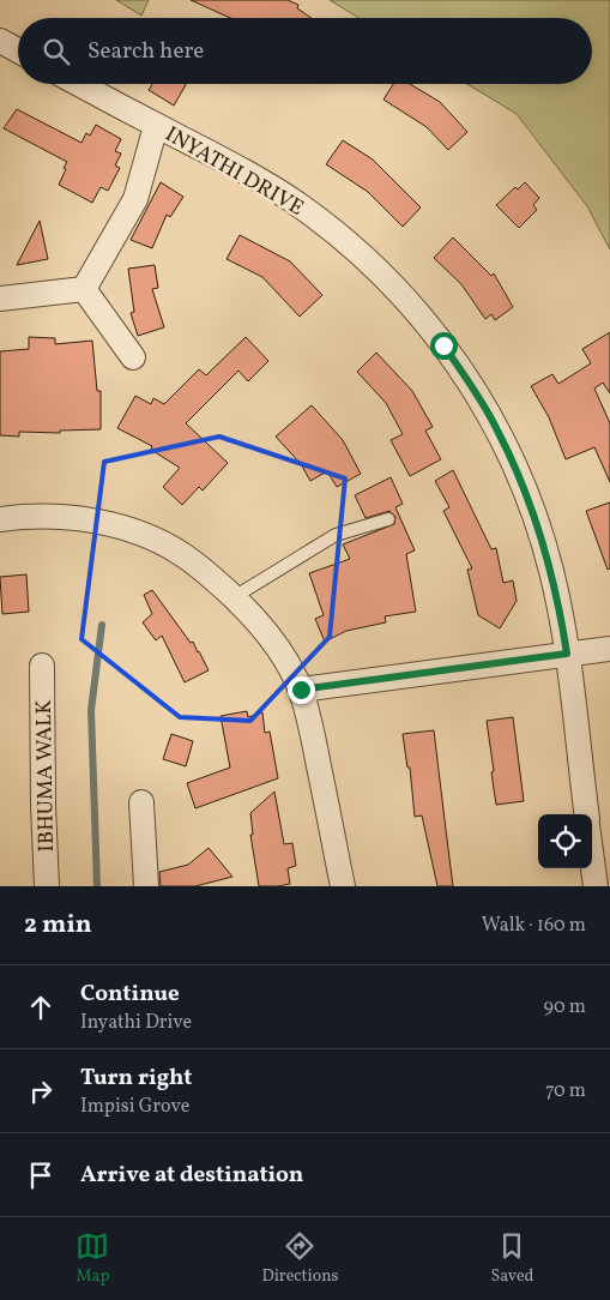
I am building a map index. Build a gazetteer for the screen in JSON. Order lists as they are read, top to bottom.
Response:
{
  "streets": {
    "street": ["INYATHI DRIVE", "IBHUMA WALK"]
  },
  "page": {
    "search": "Search here",
    "heading": ["2 min", "Walk · 160 m"],
    "list": [
      ["Continue", "Inyathi Drive", "90 m"],
      ["Turn right", "Impisi Grove", "70 m"],
      "Arrive at destination"
    ],
    "nav": ["Map", "Directions", "Saved"]
  }
}
